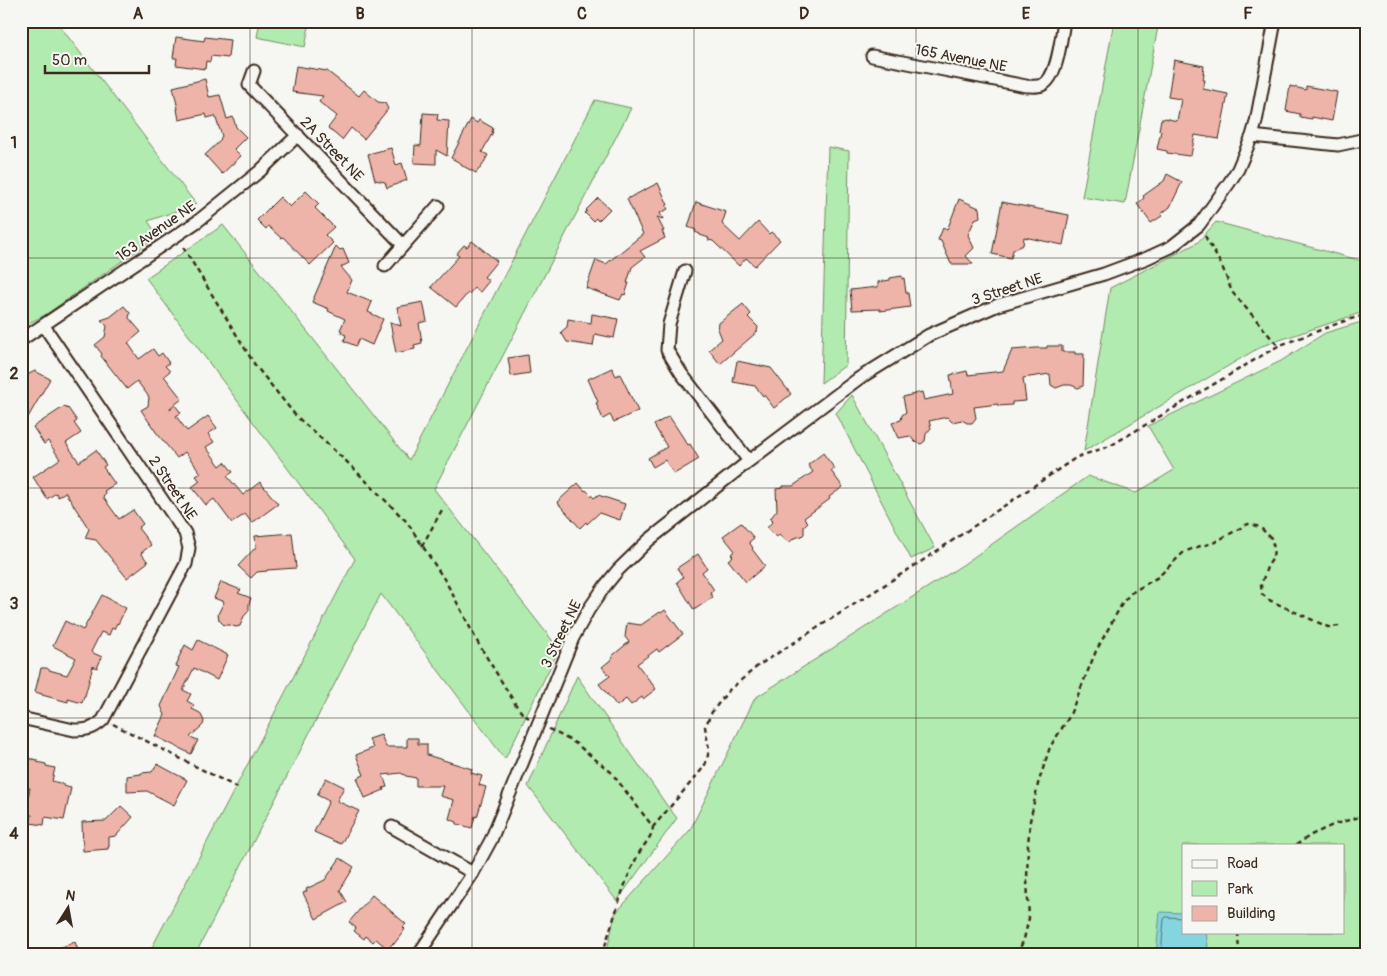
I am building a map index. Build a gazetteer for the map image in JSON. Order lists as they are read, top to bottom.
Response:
{
  "streets": {
    "street": [
      "165 Avenue NE",
      "2A Street NE",
      "163 Avenue NE",
      "3 Street NE",
      "2 Street NE"
    ]
  },
  "crossings": [
    ["2A Street NE", "163 Avenue NE"],
    ["163 Avenue NE", "2 Street NE"]
  ],
  "legend": ["Road", "Park", "Building"],
  "scale_bar": "50 m",
  "north": "top",
  "grid": {
    "columns": [
      "A",
      "B",
      "C",
      "D",
      "E",
      "F"
    ],
    "rows": [
      "1",
      "2",
      "3",
      "4"
    ]
  }
}
